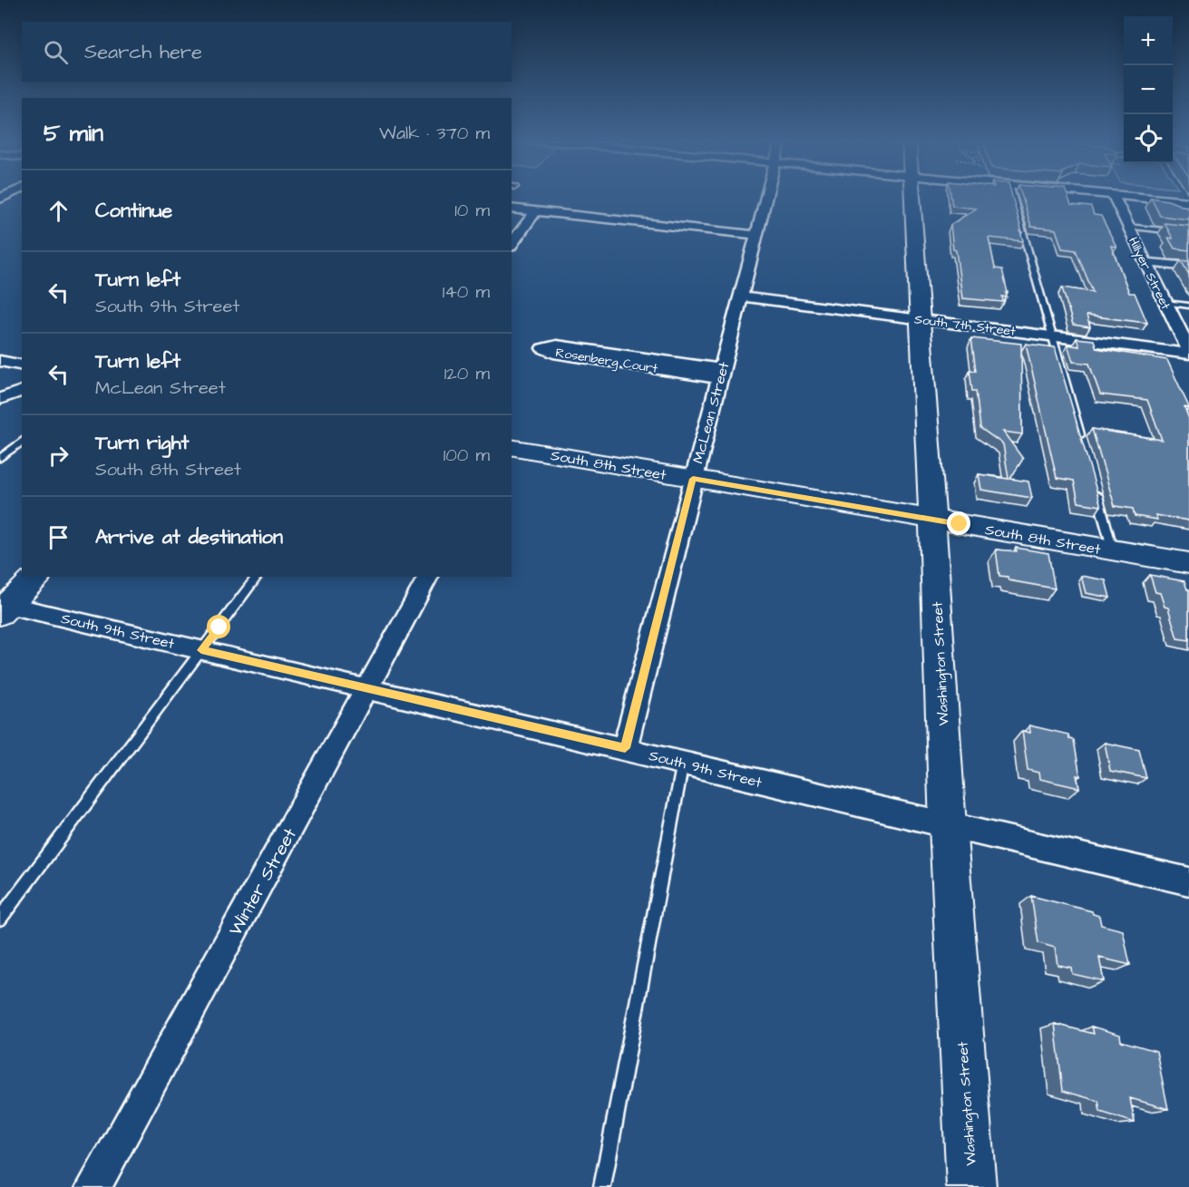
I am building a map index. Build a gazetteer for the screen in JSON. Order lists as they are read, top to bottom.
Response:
{
  "streets": {
    "street": [
      "Hillyer Street",
      "South 7th Street",
      "Rosenberg Court",
      "McLean Street",
      "South 8th Street",
      "South 9th Street",
      "Washington Street",
      "Winter Street"
    ]
  },
  "crossings": [
    ["Hillyer Street", "South 7th Street"],
    ["South 7th Street", "McLean Street"],
    ["South 7th Street", "Washington Street"],
    ["Rosenberg Court", "McLean Street"],
    ["McLean Street", "South 8th Street"],
    ["McLean Street", "South 9th Street"],
    ["South 8th Street", "Washington Street"],
    ["South 9th Street", "Washington Street"],
    ["South 9th Street", "Winter Street"]
  ],
  "page": {
    "map_buttons": ["+", "−"],
    "search": "Search here",
    "heading": ["5 min", "Walk · 370 m"],
    "list": [
      ["Continue", "10 m"],
      ["Turn left", "South 9th Street", "140 m"],
      ["Turn left", "McLean Street", "120 m"],
      ["Turn right", "South 8th Street", "100 m"],
      "Arrive at destination"
    ]
  }
}
